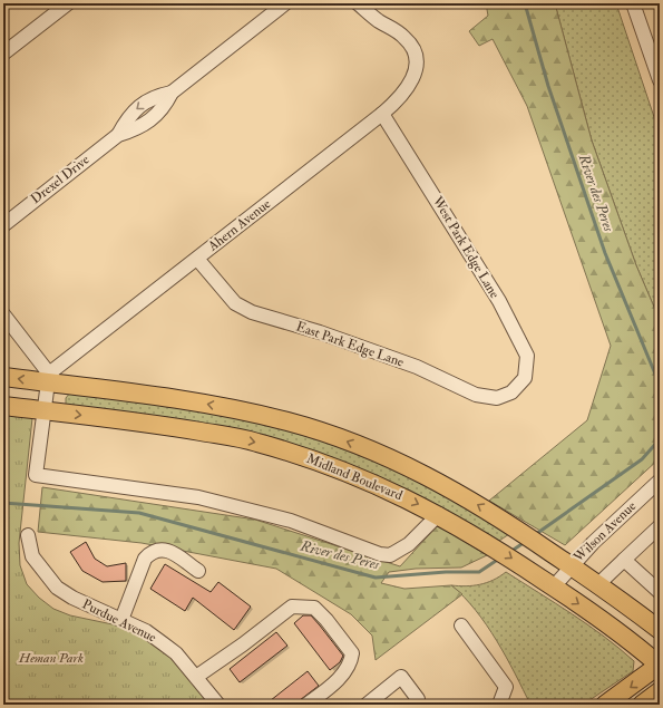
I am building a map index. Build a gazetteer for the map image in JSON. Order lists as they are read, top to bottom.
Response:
{
  "streets": {
    "main road": ["Midland Boulevard"],
    "street": [
      "Drexel Drive",
      "Ahern Avenue",
      "West Park Edge Lane",
      "East Park Edge Lane",
      "Wilson Avenue",
      "Purdue Avenue"
    ]
  },
  "crossings": [
    ["Ahern Avenue", "West Park Edge Lane"],
    ["Ahern Avenue", "East Park Edge Lane"],
    ["West Park Edge Lane", "East Park Edge Lane"],
    ["Midland Boulevard", "Wilson Avenue"]
  ],
  "water": ["River des Peres"],
  "parks": ["Heman Park"]
}
